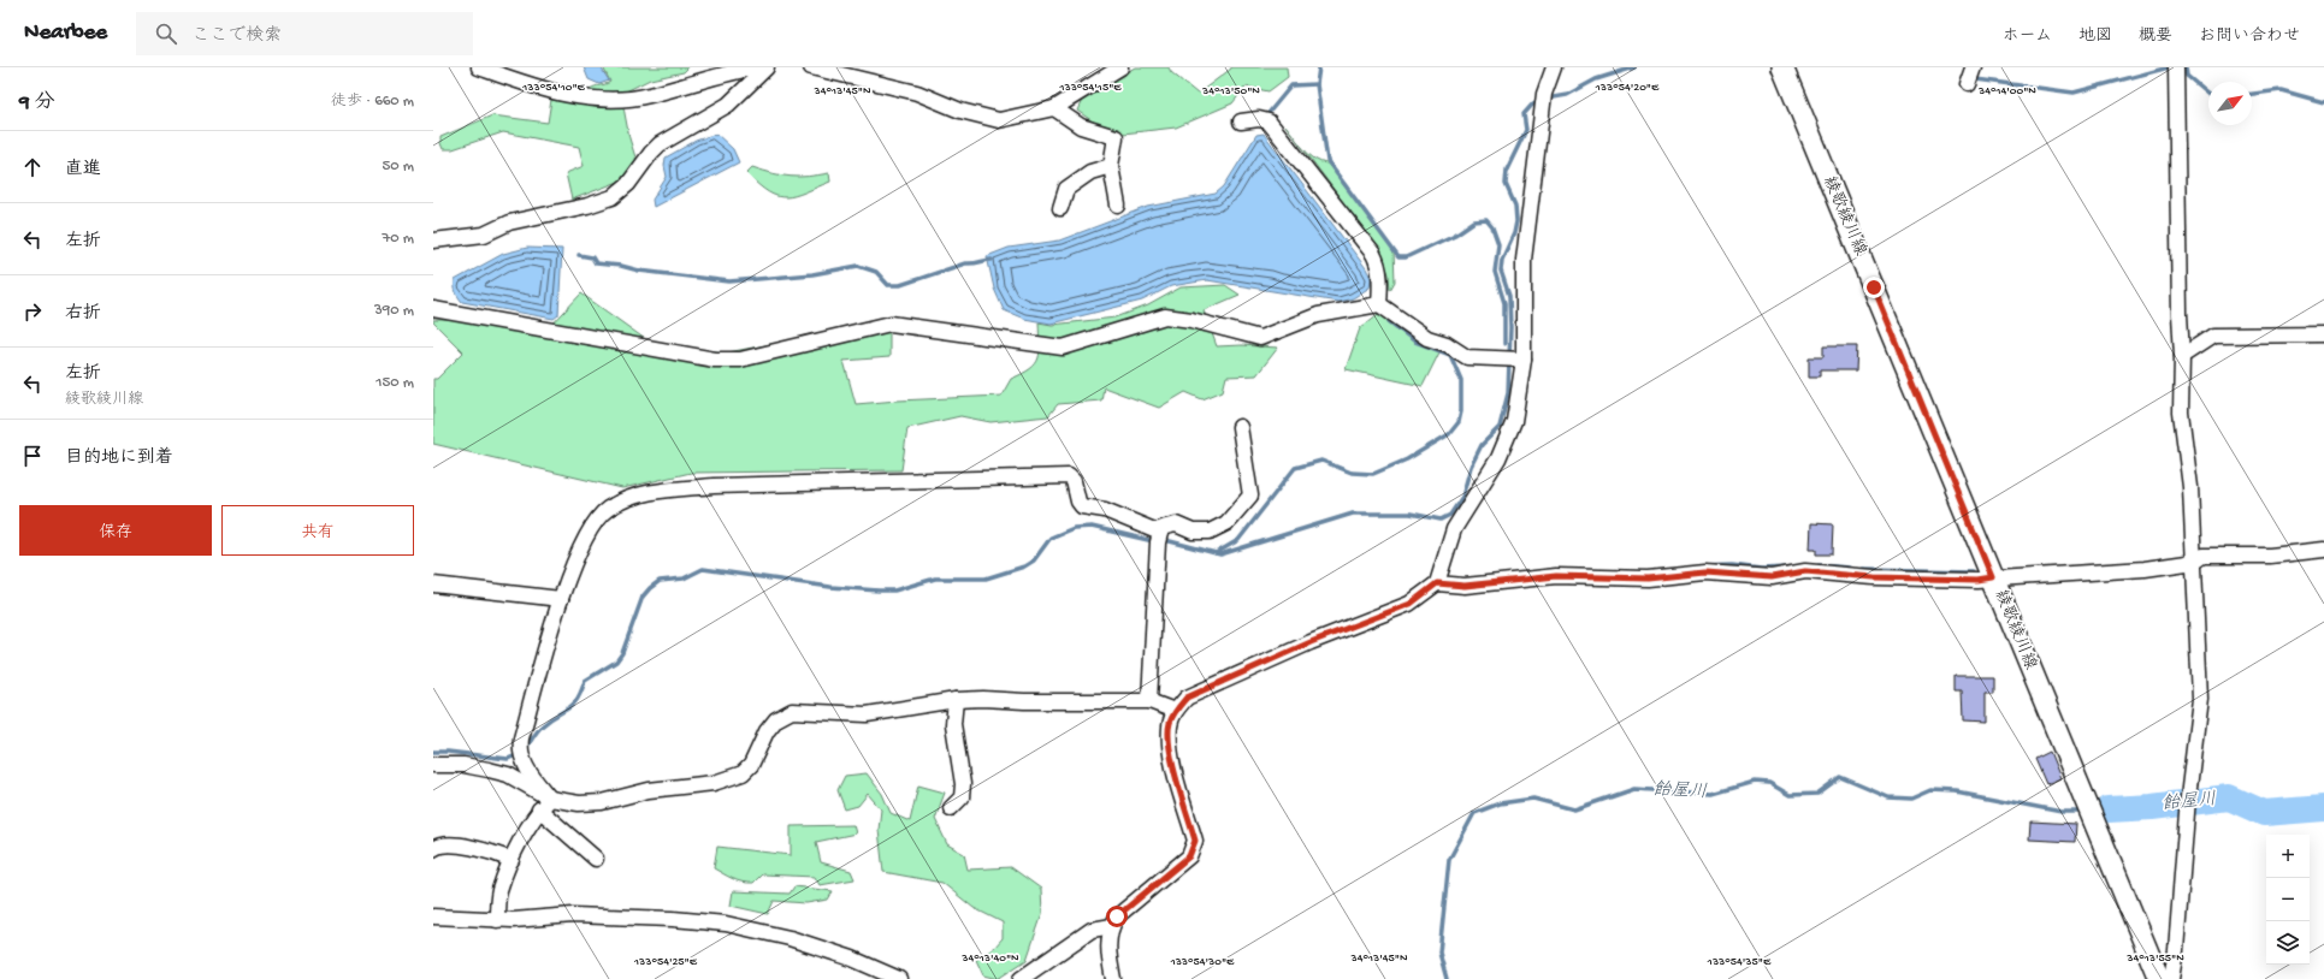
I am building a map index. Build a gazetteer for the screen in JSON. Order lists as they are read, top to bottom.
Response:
{
  "streets": {
    "main road": ["綾歌綾川線"]
  },
  "water": ["飴屋川"],
  "north": "top right",
  "page": {
    "header": "Nearbee",
    "search": "ここで検索",
    "nav": [
      "ホーム",
      "地図",
      "概要",
      "お問い合わせ"
    ],
    "heading": ["9 分", "徒歩 · 660 m"],
    "list": [
      ["直進", "50 m"],
      ["左折", "70 m"],
      ["右折", "390 m"],
      ["左折", "綾歌綾川線", "150 m"],
      "目的地に到着"
    ],
    "buttons": ["保存", "共有"],
    "map_buttons": ["+", "−"]
  },
  "coordinates": [
    "133°54'10\"E",
    "133°54'15\"E",
    "133°54'20\"E",
    "34°13'45\"N",
    "34°13'50\"N",
    "34°14'00\"N",
    "34°13'40\"N",
    "34°13'55\"N",
    "133°54'25\"E",
    "133°54'30\"E",
    "133°54'35\"E"
  ]
}
